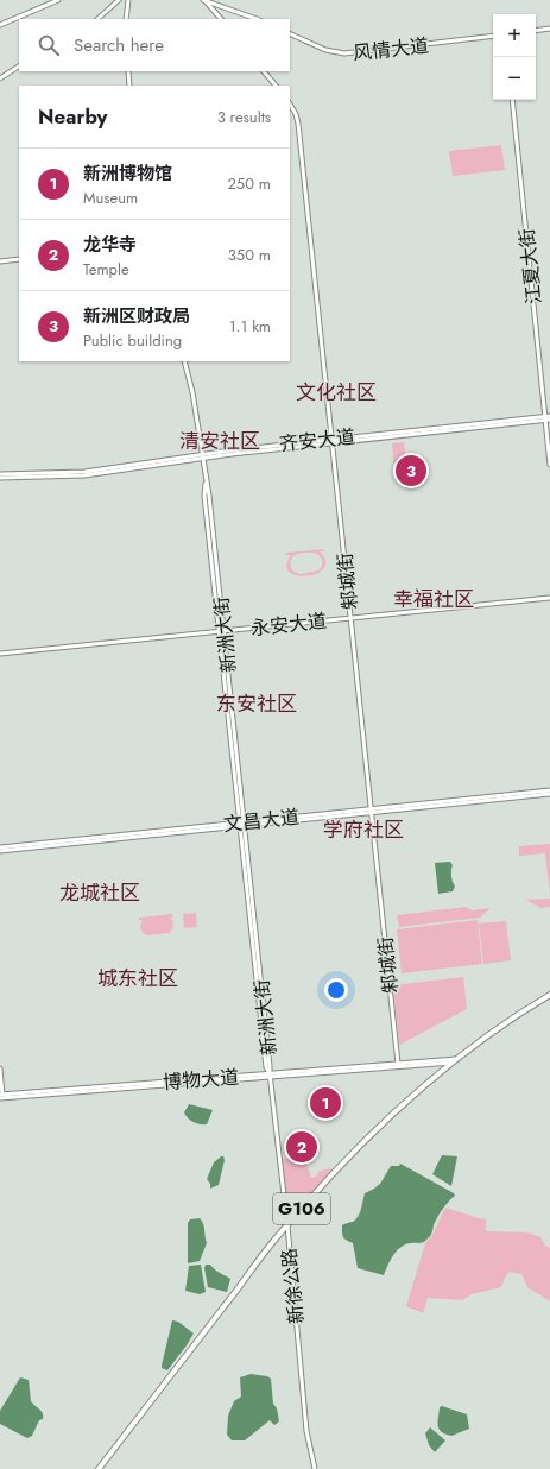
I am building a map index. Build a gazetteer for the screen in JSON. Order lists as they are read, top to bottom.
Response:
{
  "streets": {
    "highway": ["G106"],
    "main road": [
      "风情大道",
      "江夏大街",
      "齐安大道",
      "邾城街",
      "永安大道",
      "新洲大街",
      "文昌大道",
      "博物大道",
      "新徐公路"
    ]
  },
  "crossings": [
    ["江夏大街", "齐安大道"],
    ["齐安大道", "邾城街"],
    ["齐安大道", "新洲大街"],
    ["邾城街", "永安大道"],
    ["邾城街", "文昌大道"],
    ["邾城街", "博物大道"],
    ["永安大道", "新洲大街"],
    ["新洲大街", "文昌大道"],
    ["新洲大街", "博物大道"],
    ["新洲大街", "新徐公路"],
    ["博物大道", "G106"],
    ["博物大道", "新徐公路"],
    ["G106", "新徐公路"]
  ],
  "districts": [
    "文化社区",
    "清安社区",
    "幸福社区",
    "东安社区",
    "学府社区",
    "龙城社区",
    "城东社区"
  ],
  "page": {
    "map_buttons": ["+", "−"],
    "search": "Search here",
    "heading": ["Nearby", "3 results"],
    "list": [
      {
        "mark": "1",
        "name": "新洲博物馆",
        "note": "Museum",
        "value": "250 m"
      },
      {
        "mark": "2",
        "name": "龙华寺",
        "note": "Temple",
        "value": "350 m"
      },
      {
        "mark": "3",
        "name": "新洲区财政局",
        "note": "Public building",
        "value": "1.1 km"
      }
    ],
    "pins": ["3", "1", "2"]
  }
}
